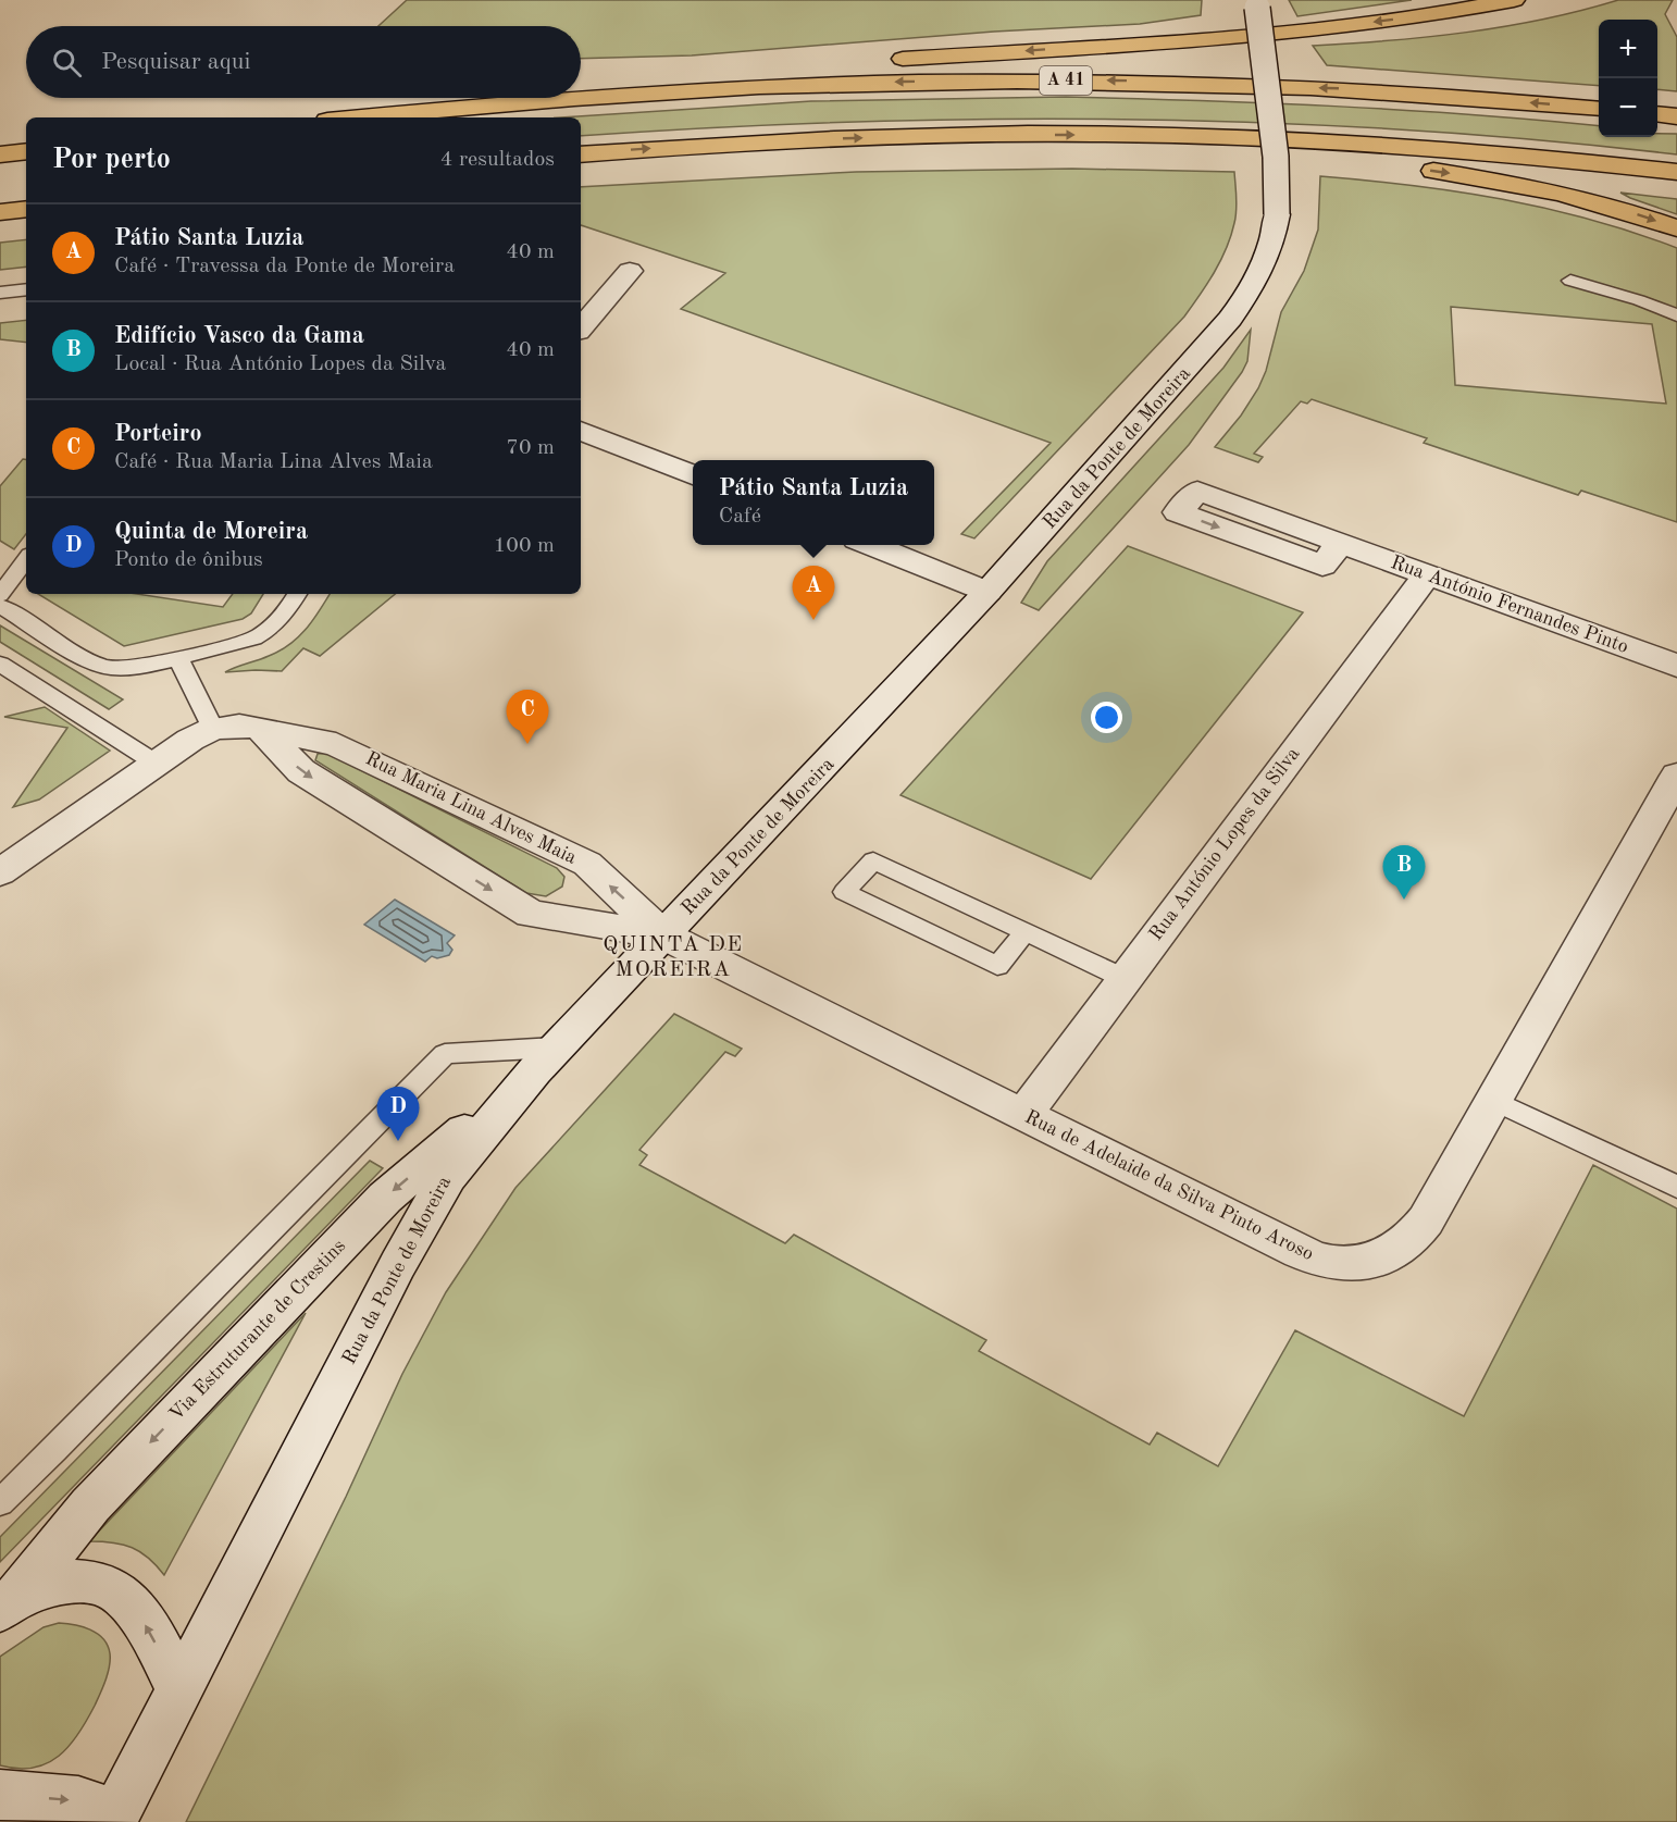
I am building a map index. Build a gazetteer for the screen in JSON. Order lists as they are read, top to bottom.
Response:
{
  "streets": {
    "highway": ["A 41"],
    "street": [
      "Rua da Ponte de Moreira",
      "Rua António Fernandes Pinto",
      "Rua Maria Lina Alves Maia",
      "Rua António Lopes da Silva",
      "Rua de Adelaide da Silva Pinto Aroso",
      "Via Estruturante de Crestins"
    ]
  },
  "crossings": [
    ["Rua da Ponte de Moreira", "Rua Maria Lina Alves Maia"],
    ["Rua da Ponte de Moreira", "Rua de Adelaide da Silva Pinto Aroso"],
    ["Rua da Ponte de Moreira", "Via Estruturante de Crestins"],
    ["Rua António Fernandes Pinto", "Rua António Lopes da Silva"],
    ["Rua Maria Lina Alves Maia", "Rua de Adelaide da Silva Pinto Aroso"],
    ["Rua António Lopes da Silva", "Rua de Adelaide da Silva Pinto Aroso"]
  ],
  "one_way": ["Via Estruturante de Crestins"],
  "districts": ["QUINTA DE MOREIRA"],
  "page": {
    "map_buttons": ["+", "−"],
    "search": "Pesquisar aqui",
    "heading": ["Por perto", "4 resultados"],
    "list": [
      {
        "mark": "A",
        "name": "Pátio Santa Luzia",
        "note": "Café · Travessa da Ponte de Moreira",
        "value": "40 m"
      },
      {
        "mark": "B",
        "name": "Edifício Vasco da Gama",
        "note": "Local · Rua António Lopes da Silva",
        "value": "40 m"
      },
      {
        "mark": "C",
        "name": "Porteiro",
        "note": "Café · Rua Maria Lina Alves Maia",
        "value": "70 m"
      },
      {
        "mark": "D",
        "name": "Quinta de Moreira",
        "note": "Ponto de ônibus",
        "value": "100 m"
      }
    ],
    "popup": ["Pátio Santa Luzia", "Café"],
    "pins": [
      "A",
      "C",
      "B",
      "D"
    ]
  }
}
